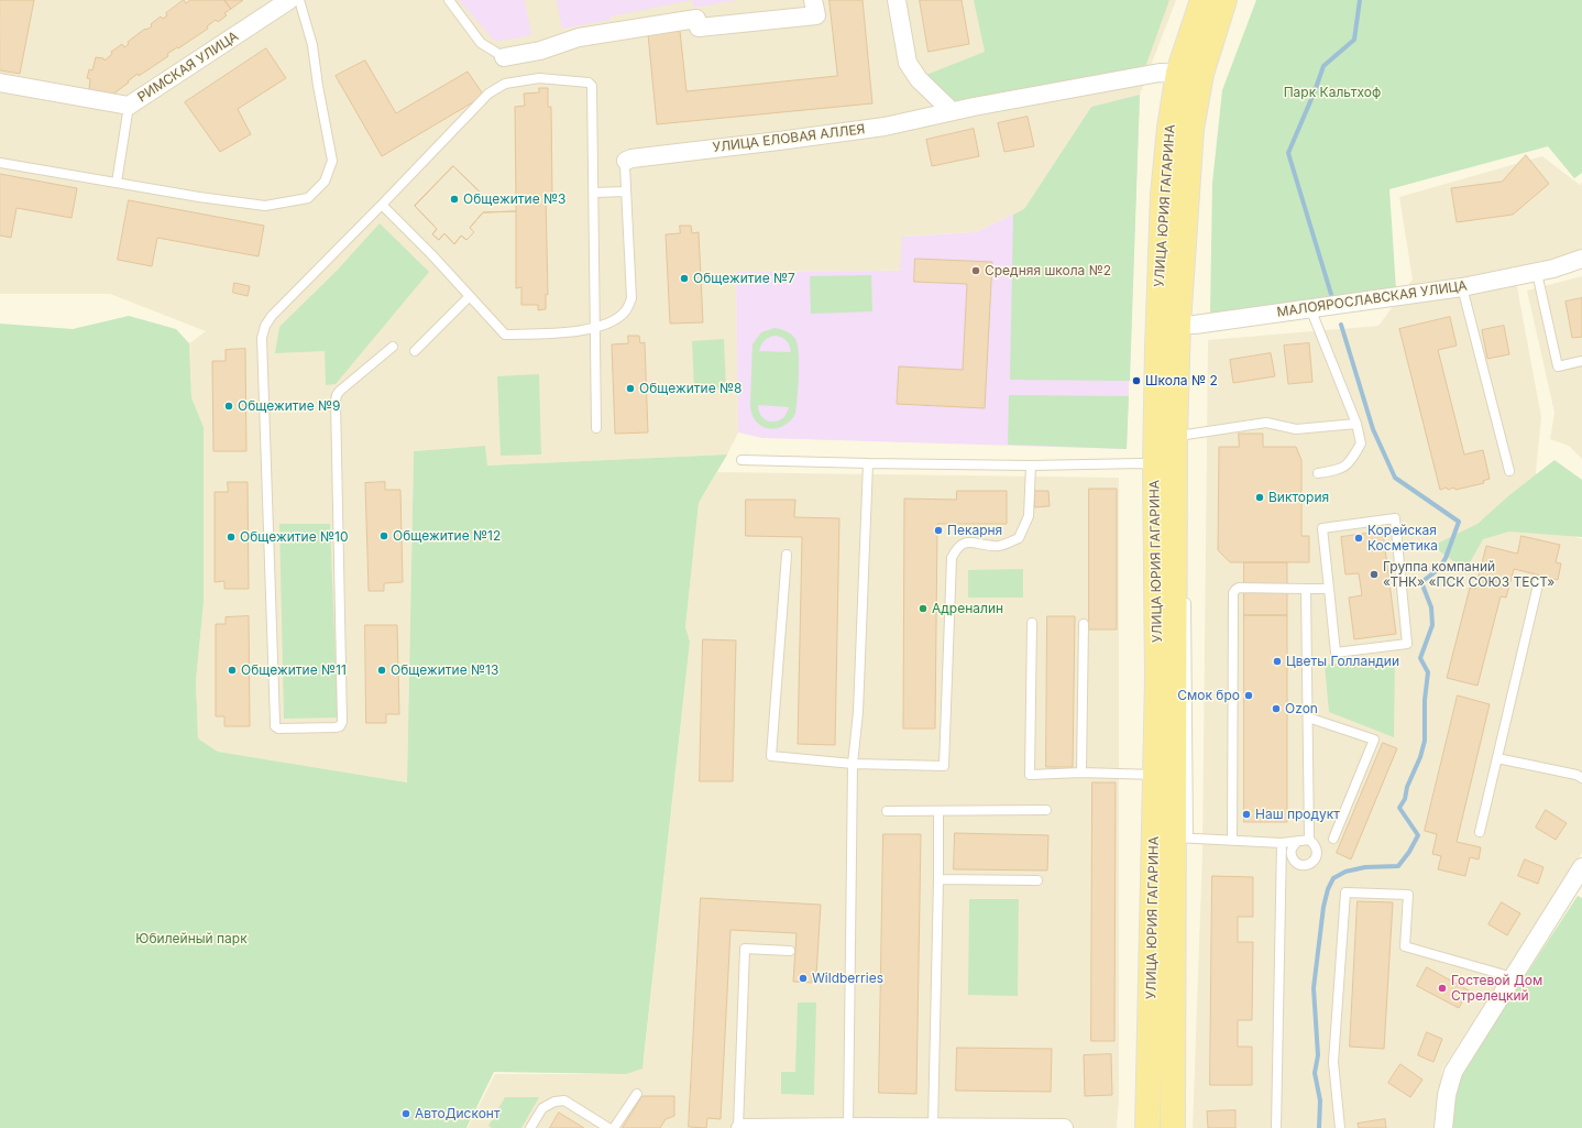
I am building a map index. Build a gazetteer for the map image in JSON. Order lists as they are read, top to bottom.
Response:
{
  "streets": {
    "main road": ["УЛИЦА ЮРИЯ ГАГАРИНА"],
    "street": ["РИМСКАЯ УЛИЦА", "УЛИЦА ЕЛОВАЯ АЛЛЕЯ", "МАЛОЯРОСЛАВСКАЯ УЛИЦА"]
  },
  "crossings": [
    ["УЛИЦА ЕЛОВАЯ АЛЛЕЯ", "УЛИЦА ЮРИЯ ГАГАРИНА"],
    ["УЛИЦА ЮРИЯ ГАГАРИНА", "МАЛОЯРОСЛАВСКАЯ УЛИЦА"]
  ],
  "parks": ["Парк Кальтхоф", "Юбилейный парк"],
  "places": [
    "Общежитие №3",
    "Средняя школа №2",
    "Общежитие №7",
    "Школа № 2",
    "Общежитие №8",
    "Общежитие №9",
    "Виктория",
    "Пекарня",
    "Общежитие №12",
    "Общежитие №10",
    "Корейская Косметика",
    "Группа компаний «ТНК» «ПСК СОЮЗ ТЕСТ»",
    "Адреналин",
    "Цветы Голландии",
    "Общежитие №11",
    "Общежитие №13",
    "Смок бро",
    "Ozon",
    "Наш продукт",
    "Wildberries",
    "Гостевой Дом Стрелецкий",
    "АвтоДисконт"
  ]
}
